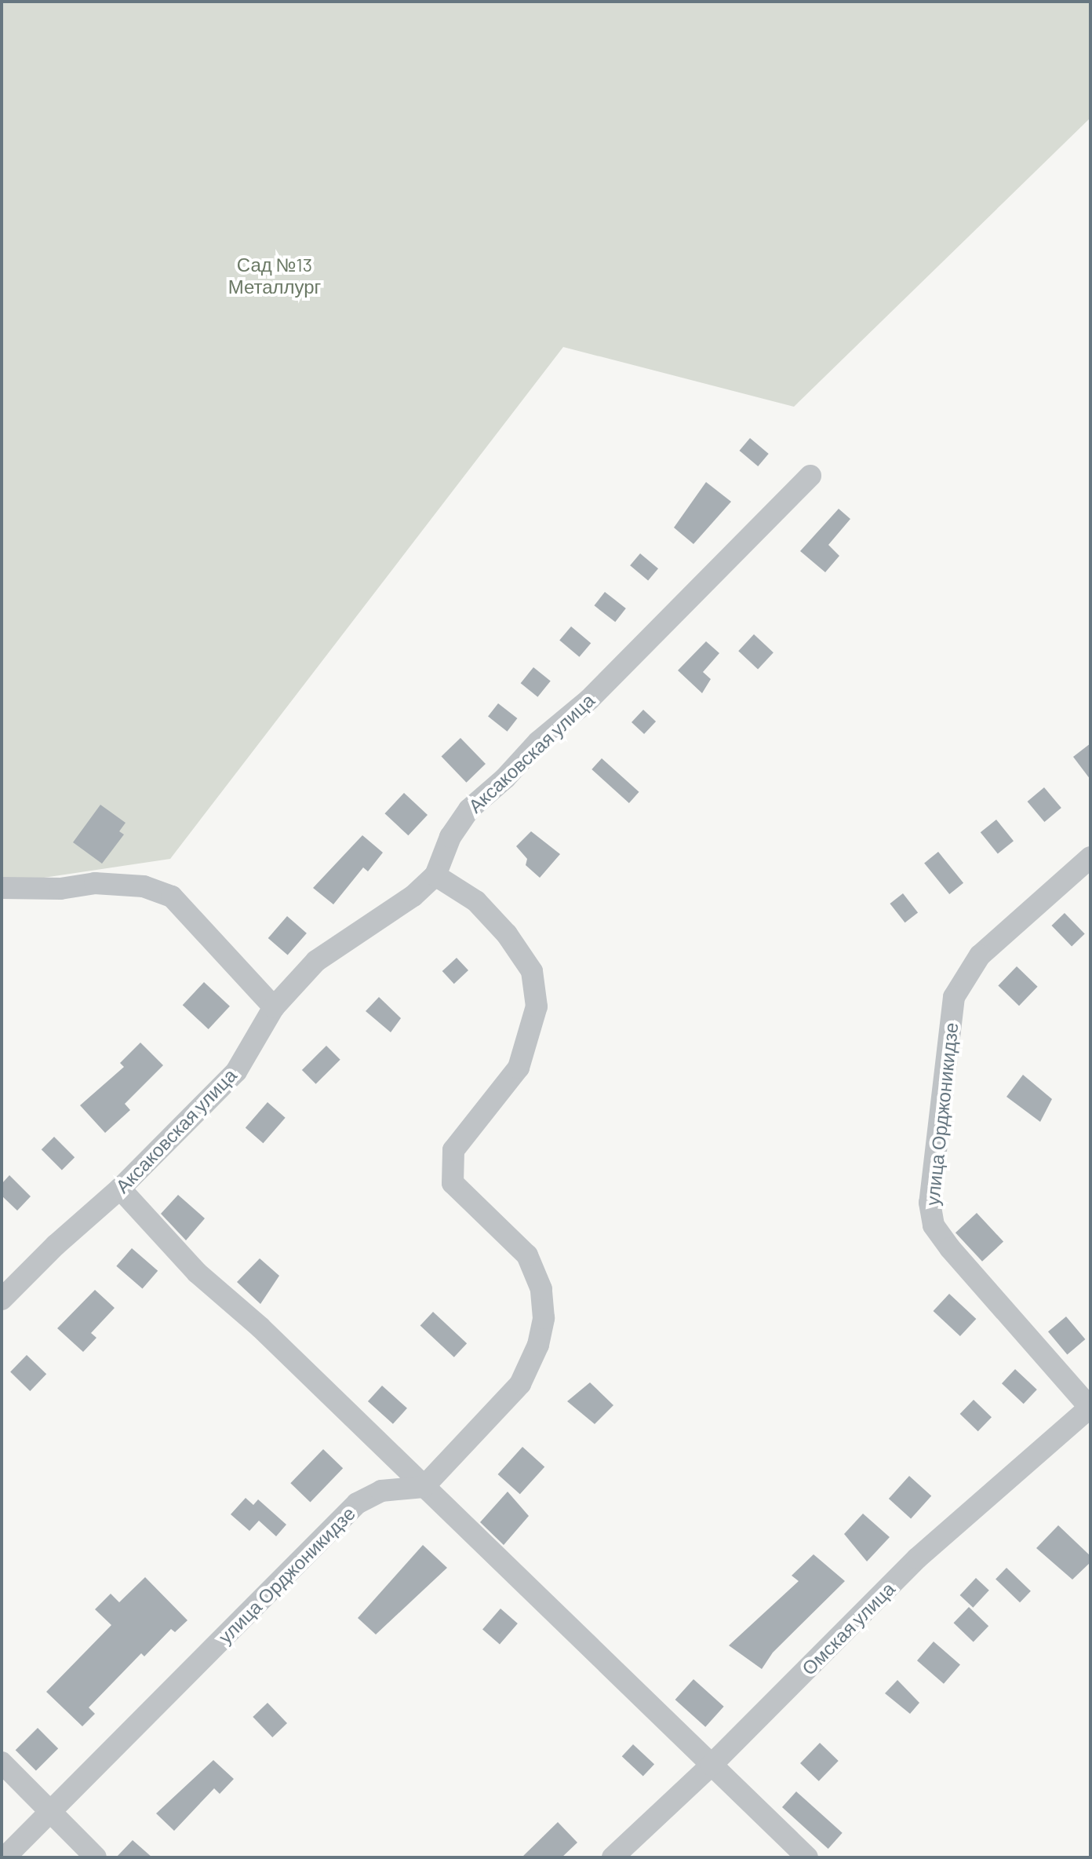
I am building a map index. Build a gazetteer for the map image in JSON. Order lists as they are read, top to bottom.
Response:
{
  "streets": {
    "street": ["Аксаковская улица", "улица Орджоникидзе", "Омская улица"]
  },
  "crossings": [
    ["улица Орджоникидзе", "Омская улица"]
  ],
  "parks": ["Сад №13 Металлург"]
}
